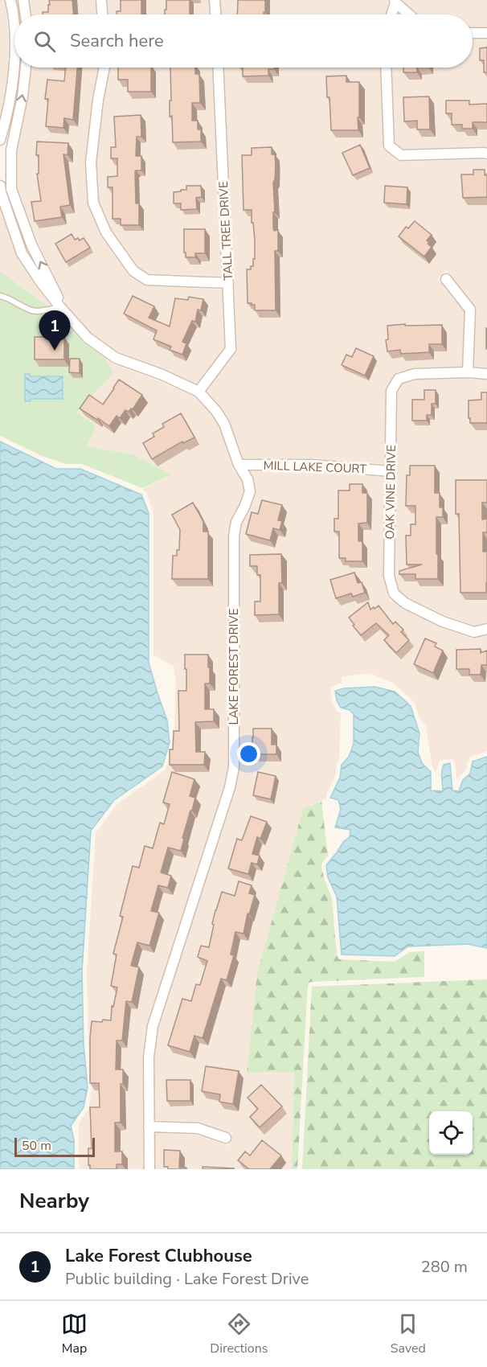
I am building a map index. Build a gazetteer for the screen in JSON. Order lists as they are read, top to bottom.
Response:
{
  "streets": {
    "street": [
      "TALL TREE DRIVE",
      "MILL LAKE COURT",
      "OAK VINE DRIVE",
      "LAKE FOREST DRIVE"
    ]
  },
  "crossings": [
    ["TALL TREE DRIVE", "LAKE FOREST DRIVE"],
    ["MILL LAKE COURT", "OAK VINE DRIVE"],
    ["MILL LAKE COURT", "LAKE FOREST DRIVE"]
  ],
  "scale_bar": "50 m",
  "page": {
    "search": "Search here",
    "pins": "1",
    "scale": "50 m",
    "heading": "Nearby",
    "list": [
      {
        "mark": "1",
        "name": "Lake Forest Clubhouse",
        "note": "Public building · Lake Forest Drive",
        "value": "280 m"
      }
    ],
    "nav": ["Map", "Directions", "Saved"]
  }
}
